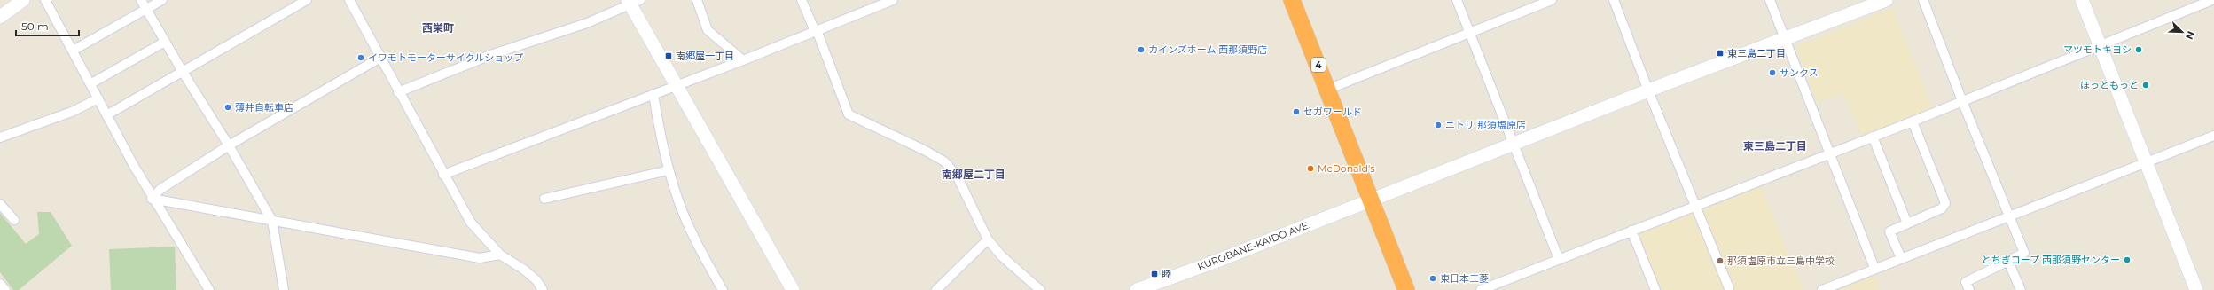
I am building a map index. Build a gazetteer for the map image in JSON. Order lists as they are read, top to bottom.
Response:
{
  "streets": {
    "highway": ["4"],
    "street": ["KUROBANE-KAIDO AVE."]
  },
  "crossings": [
    ["4", "KUROBANE-KAIDO AVE."]
  ],
  "districts": ["西栄町", "東三島二丁目", "南郷屋二丁目"],
  "places": {
    "other": [
      "カインズホーム 西那須野店",
      "マツモトキヨシ",
      "イワモトモーターサイクルショップ",
      "サンクス",
      "ほっともっと",
      "薄井自転車店",
      "セガワールド",
      "ニトリ 那須塩原店",
      "McDonald's",
      "とちぎコープ 西那須野センター",
      "那須塩原市立三島中学校",
      "東日本三菱"
    ],
    "transit": ["東三島二丁目", "南郷屋一丁目", "睦"]
  },
  "scale_bar": "50 m",
  "north": "bottom right"
}
